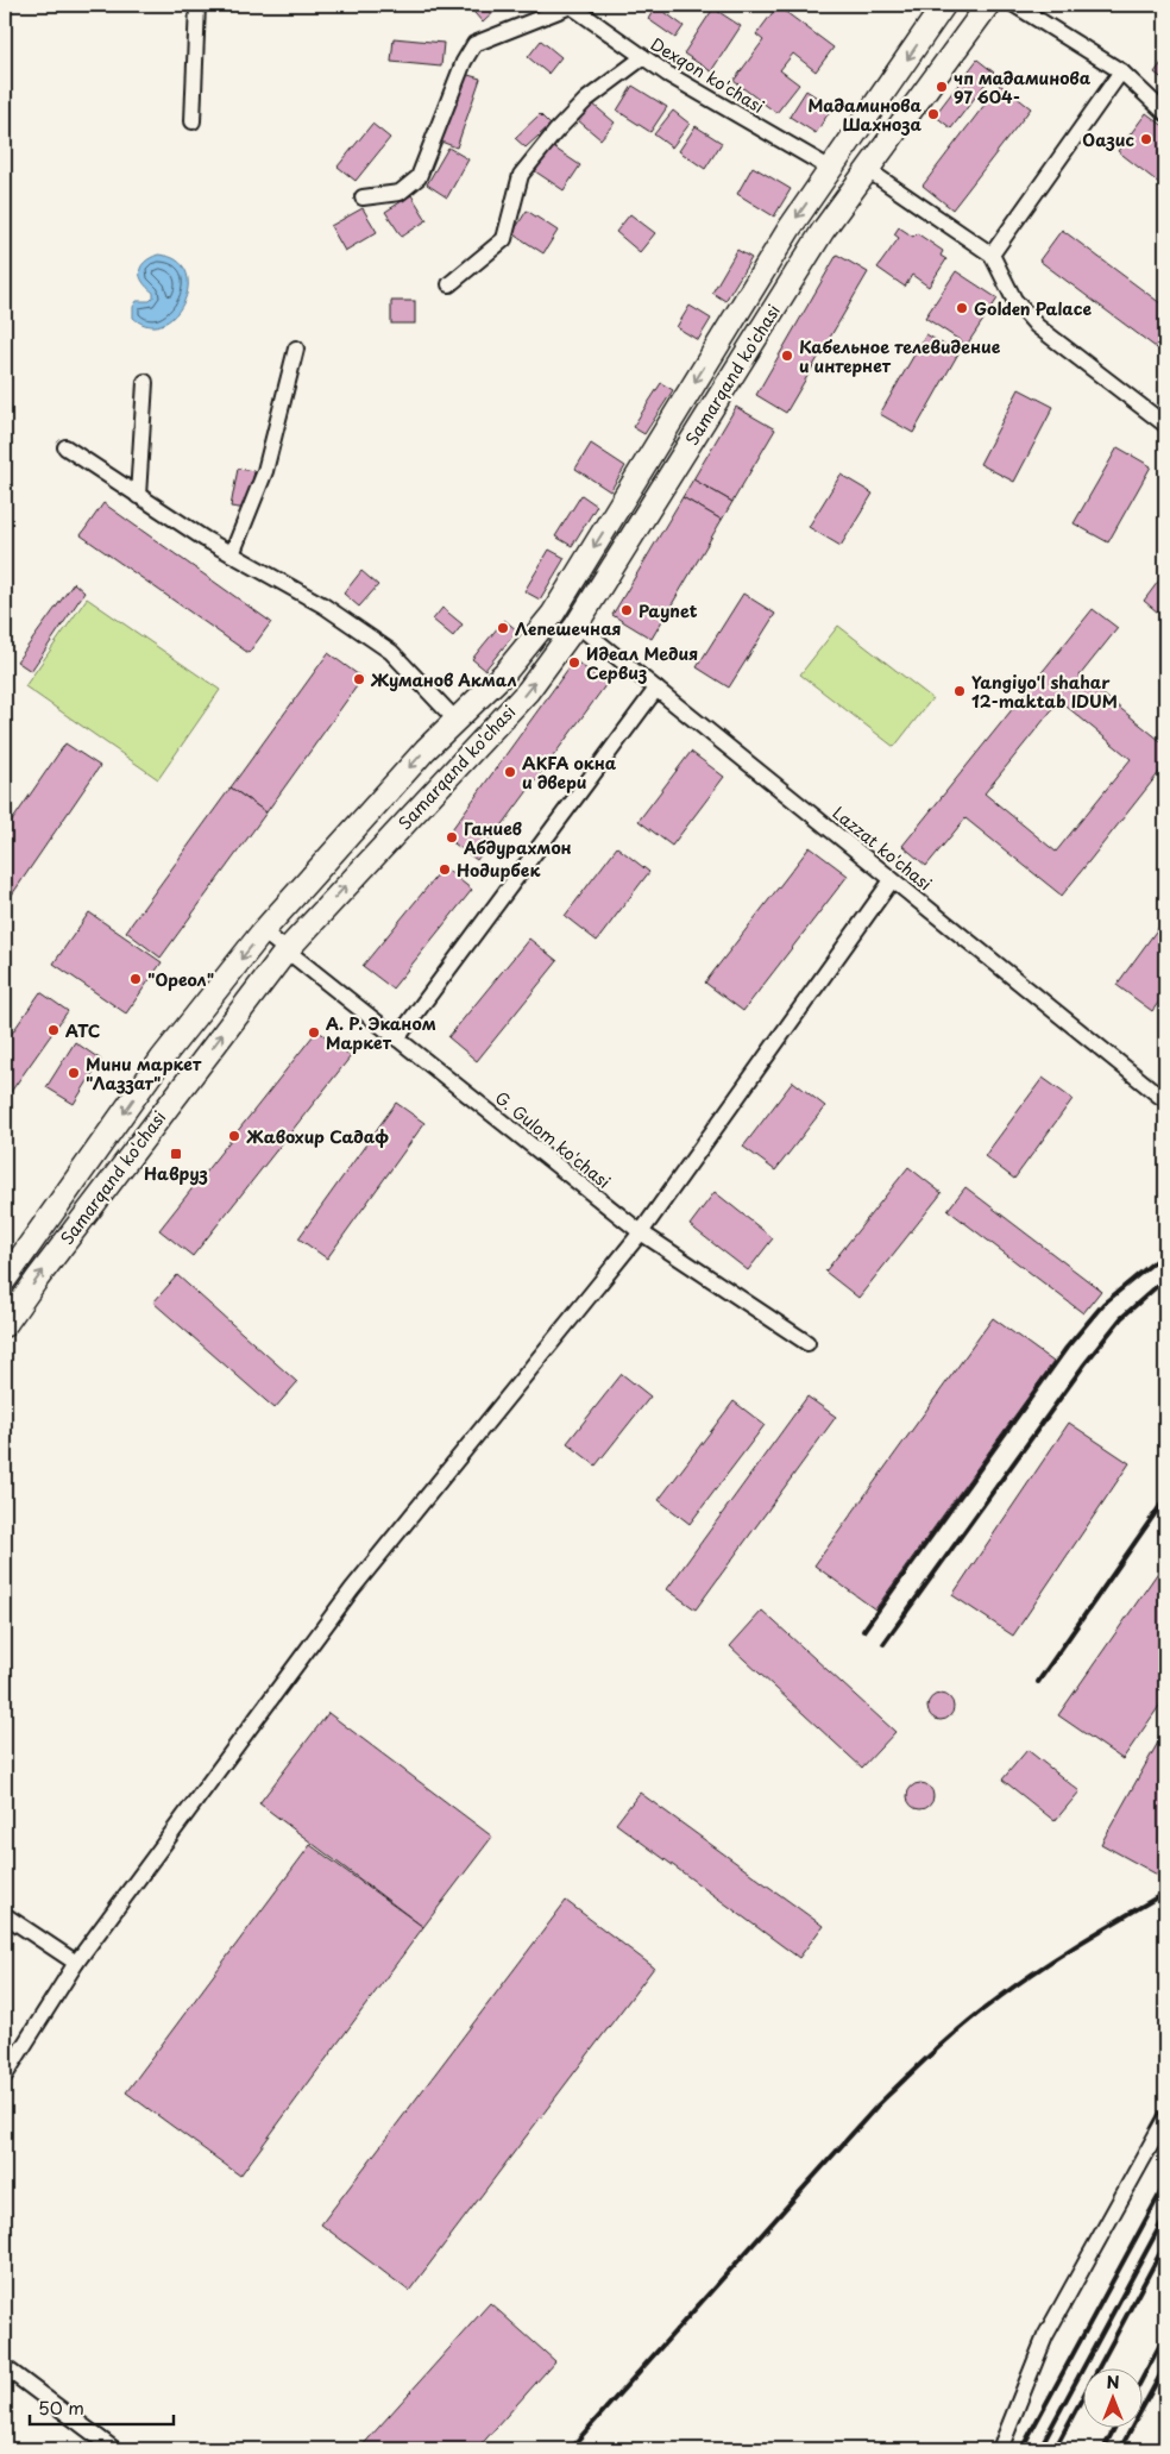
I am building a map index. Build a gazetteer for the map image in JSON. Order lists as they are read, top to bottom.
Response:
{
  "streets": {
    "main road": ["Samarqand ko'chasi"],
    "street": ["Dexqon ko'chasi", "Lazzat ko'chasi", "G. Gulom ko'chasi"]
  },
  "crossings": [
    ["Dexqon ko'chasi", "Samarqand ko'chasi"],
    ["Samarqand ko'chasi", "Lazzat ko'chasi"],
    ["Samarqand ko'chasi", "G. Gulom ko'chasi"]
  ],
  "places": {
    "other": [
      "чп мадаминова 97 604-",
      "Мадаминова Шахноза",
      "Оазис",
      "Golden Palace",
      "Кабельное телевидение и интернет",
      "Paynet",
      "Лепешечная",
      "Идеал Медия Сервиз",
      "Жуманов Акмал",
      "Yangiyo'l shahar 12-maktab IDUM",
      "AKFA окна и двери",
      "Ганиев Абдурахмон",
      "Нодирбек",
      "\"Ореол\"",
      "АТС",
      "А. Р. Эканом Маркет",
      "Мини маркет \"Лаззат\"",
      "Жавохир Садаф"
    ],
    "transit": ["Навруз"]
  },
  "scale_bar": "50 m",
  "north": "top"
}
